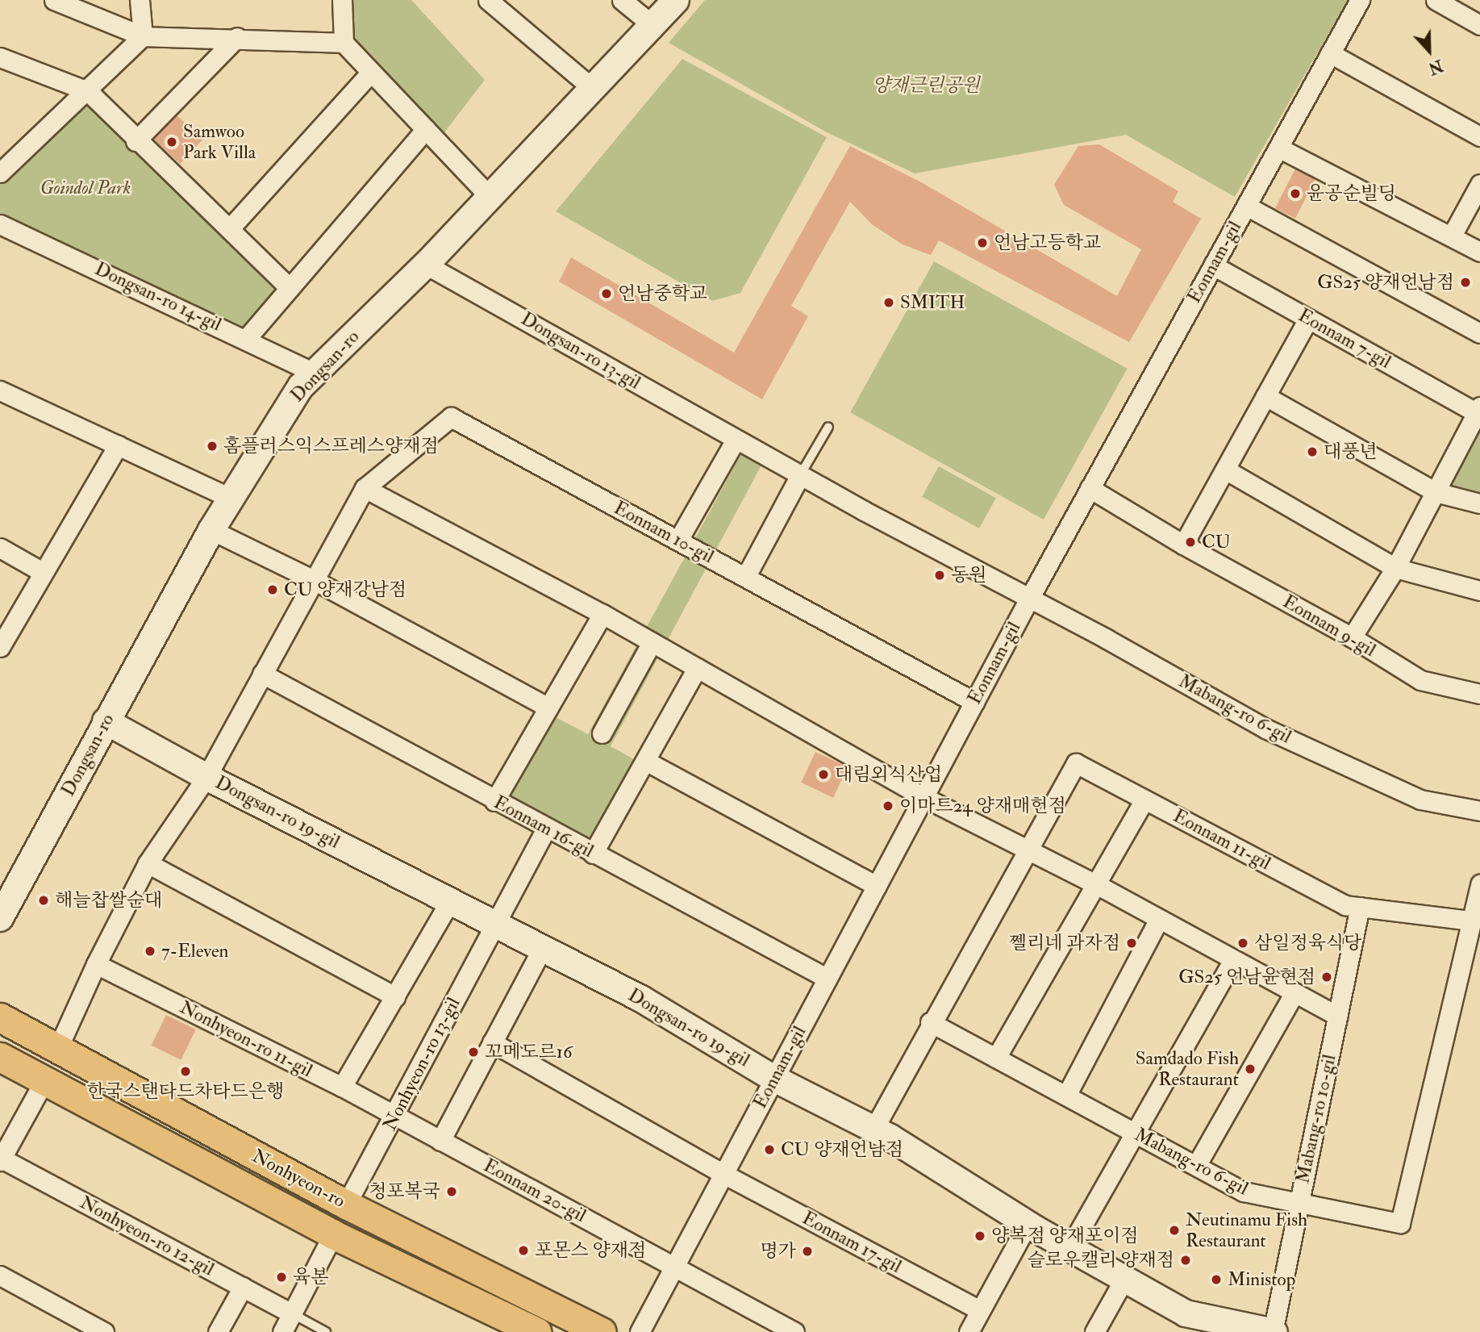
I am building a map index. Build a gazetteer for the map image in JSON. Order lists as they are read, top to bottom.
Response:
{
  "streets": {
    "main road": ["Nonhyeon-ro"],
    "street": [
      "Eonnam-gil",
      "Dongsan-ro 14-gil",
      "Eonnam 7-gil",
      "Dongsan-ro 13-gil",
      "Dongsan-ro",
      "Eonnam 10-gil",
      "Eonnam 9-gil",
      "Mabang-ro 6-gil",
      "Dongsan-ro 19-gil",
      "Eonnam 16-gil",
      "Eonnam 11-gil",
      "Nonhyeon-ro 11-gil",
      "Nonhyeon-ro 13-gil",
      "Mabang-ro 10-gil",
      "Eonnam 20-gil",
      "Nonhyeon-ro 12-gil",
      "Eonnam 17-gil"
    ]
  },
  "crossings": [
    ["Eonnam-gil", "Eonnam 7-gil"],
    ["Eonnam-gil", "Dongsan-ro 13-gil"],
    ["Eonnam-gil", "Eonnam 10-gil"],
    ["Eonnam-gil", "Eonnam 9-gil"],
    ["Eonnam-gil", "Mabang-ro 6-gil"],
    ["Eonnam-gil", "Dongsan-ro 19-gil"],
    ["Eonnam-gil", "Eonnam 16-gil"],
    ["Eonnam-gil", "Mabang-ro 10-gil"],
    ["Eonnam-gil", "Eonnam 20-gil"],
    ["Eonnam-gil", "Eonnam 17-gil"],
    ["Dongsan-ro 14-gil", "Dongsan-ro"],
    ["Dongsan-ro 13-gil", "Dongsan-ro"],
    ["Dongsan-ro 13-gil", "Mabang-ro 6-gil"],
    ["Dongsan-ro", "Dongsan-ro 19-gil"],
    ["Mabang-ro 6-gil", "Eonnam 11-gil"],
    ["Mabang-ro 6-gil", "Mabang-ro 10-gil"],
    ["Dongsan-ro 19-gil", "Nonhyeon-ro 13-gil"],
    ["Dongsan-ro 19-gil", "Mabang-ro 10-gil"],
    ["Eonnam 11-gil", "Mabang-ro 10-gil"],
    ["Nonhyeon-ro 11-gil", "Nonhyeon-ro 13-gil"],
    ["Nonhyeon-ro 11-gil", "Eonnam 20-gil"],
    ["Nonhyeon-ro 13-gil", "Nonhyeon-ro"],
    ["Nonhyeon-ro 13-gil", "Eonnam 20-gil"],
    ["Nonhyeon-ro", "Nonhyeon-ro 12-gil"]
  ],
  "parks": ["양재근린공원", "Goindol Park"],
  "places": [
    "Samwoo Park Villa",
    "윤공순빌딩",
    "언남고등학교",
    "GS25 양재언남점",
    "언남중학교",
    "SMITH",
    "홈플러스익스프레스양재점",
    "대풍년",
    "CU",
    "동원",
    "CU 양재강남점",
    "대림외식산업",
    "이마트24 양재매헌점",
    "해늘찹쌀순대",
    "쩰리네 과자점",
    "삼일정육식당",
    "7-Eleven",
    "GS25 언남윤현점",
    "꼬메도르16",
    "Samdado Fish Restaurant",
    "한국스탠다드차타드은행",
    "CU 양재언남점",
    "청포복국",
    "Neutinamu Fish Restaurant",
    "양복점 양재포이점",
    "포몬스 양재점",
    "명가",
    "슬로우캘리 양재점",
    "육본",
    "Ministop"
  ],
  "north": "bottom"
}
